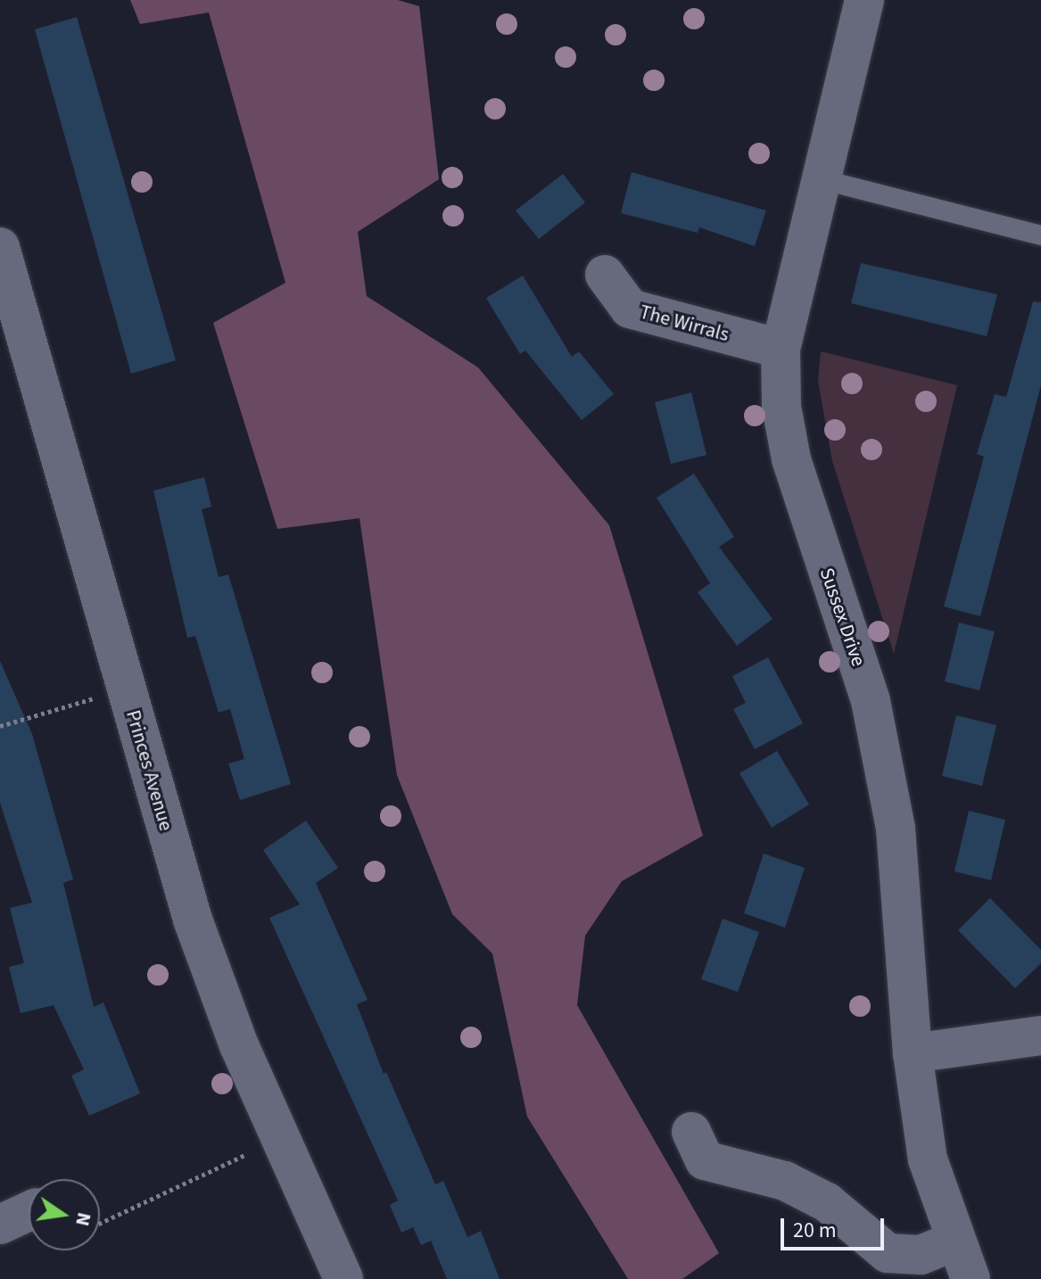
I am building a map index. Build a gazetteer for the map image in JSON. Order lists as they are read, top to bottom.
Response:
{
  "streets": {
    "street": ["The Wirrals", "Sussex Drive", "Princes Avenue"]
  },
  "crossings": [
    ["The Wirrals", "Sussex Drive"]
  ],
  "scale_bar": "20 m",
  "north": "right"
}
